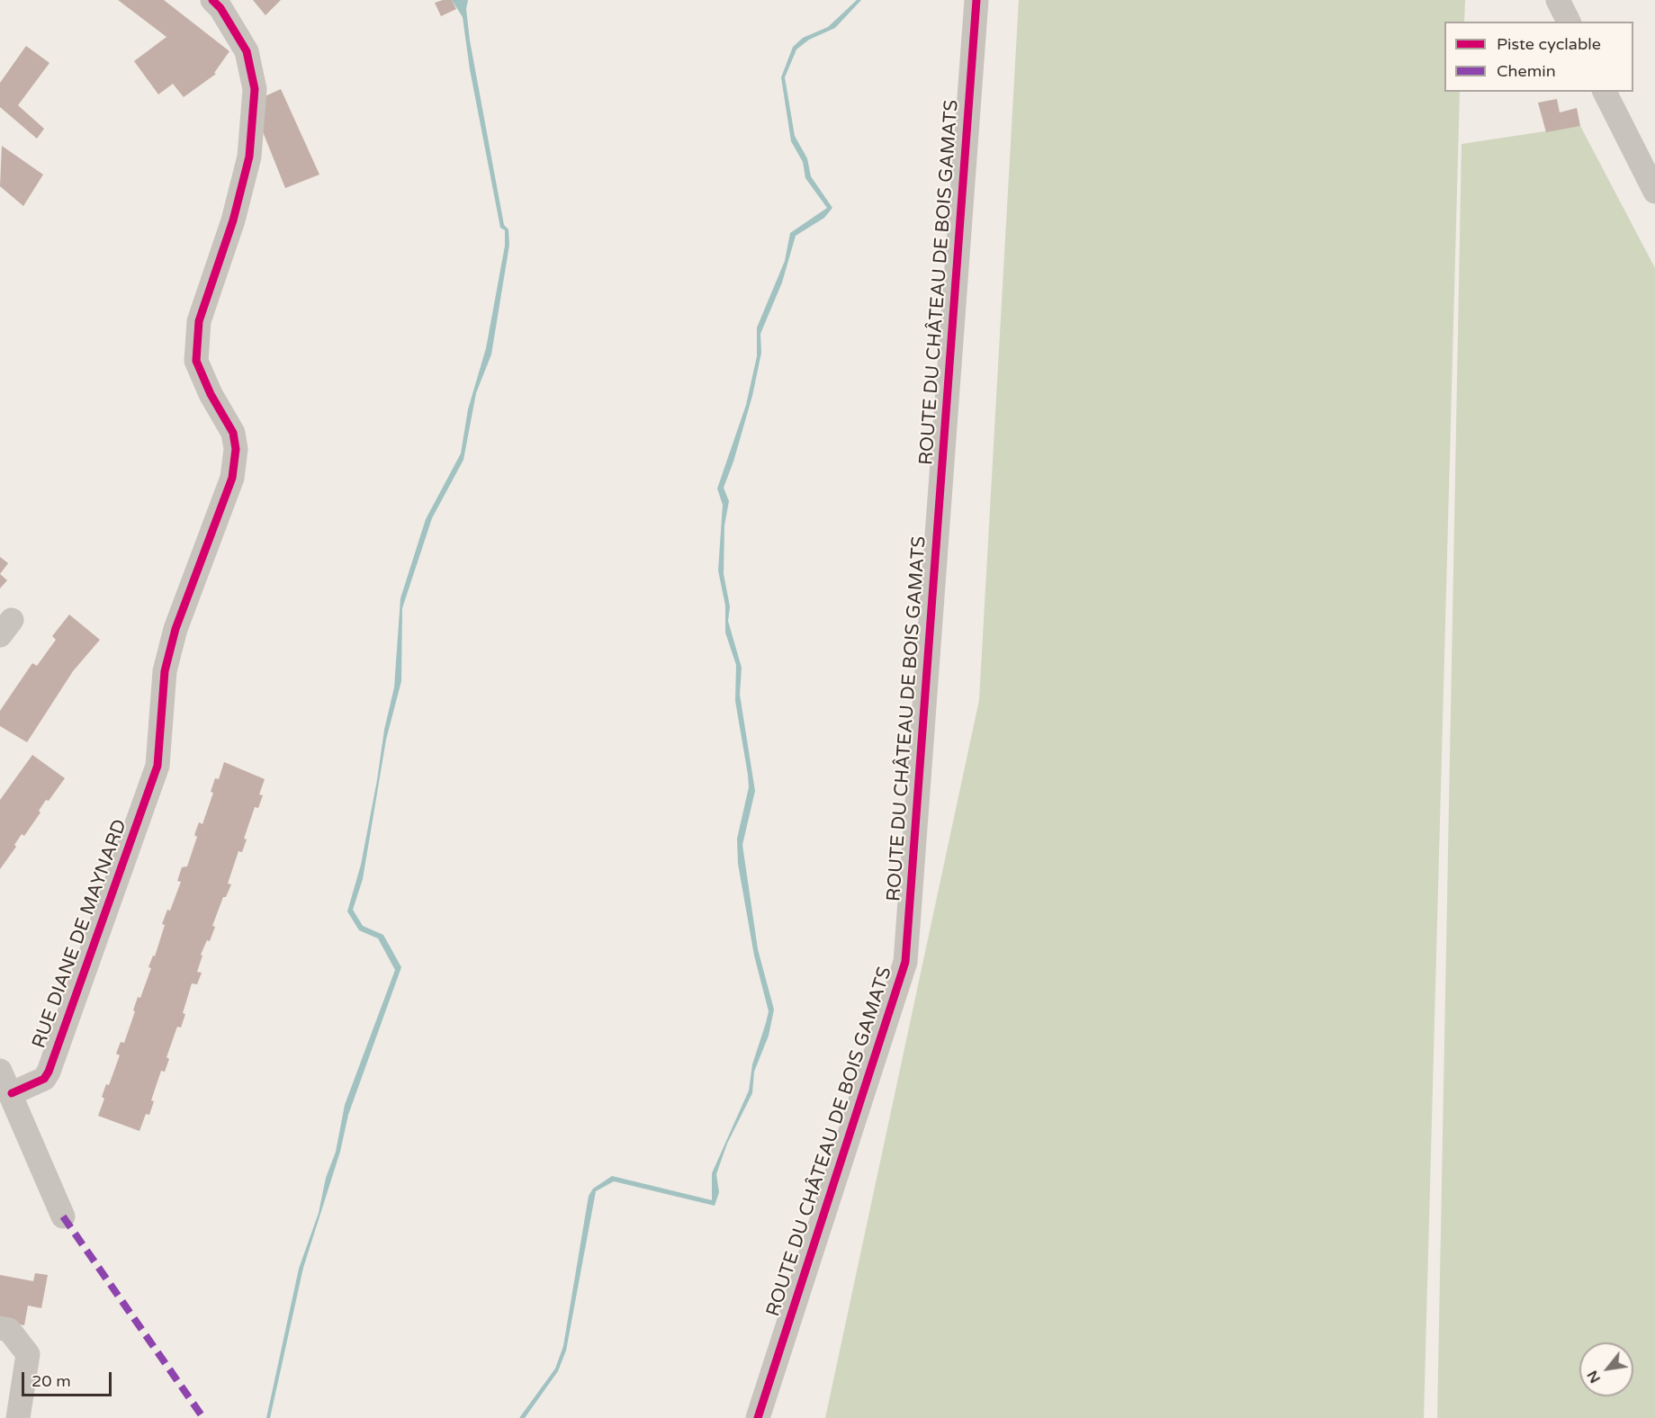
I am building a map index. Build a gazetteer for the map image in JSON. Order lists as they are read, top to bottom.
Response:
{
  "streets": {
    "street": ["ROUTE DU CHÂTEAU DE BOIS GAMATS", "RUE DIANE DE MAYNARD"]
  },
  "legend": ["Piste cyclable", "Chemin"],
  "scale_bar": "20 m",
  "north": "bottom left"
}
